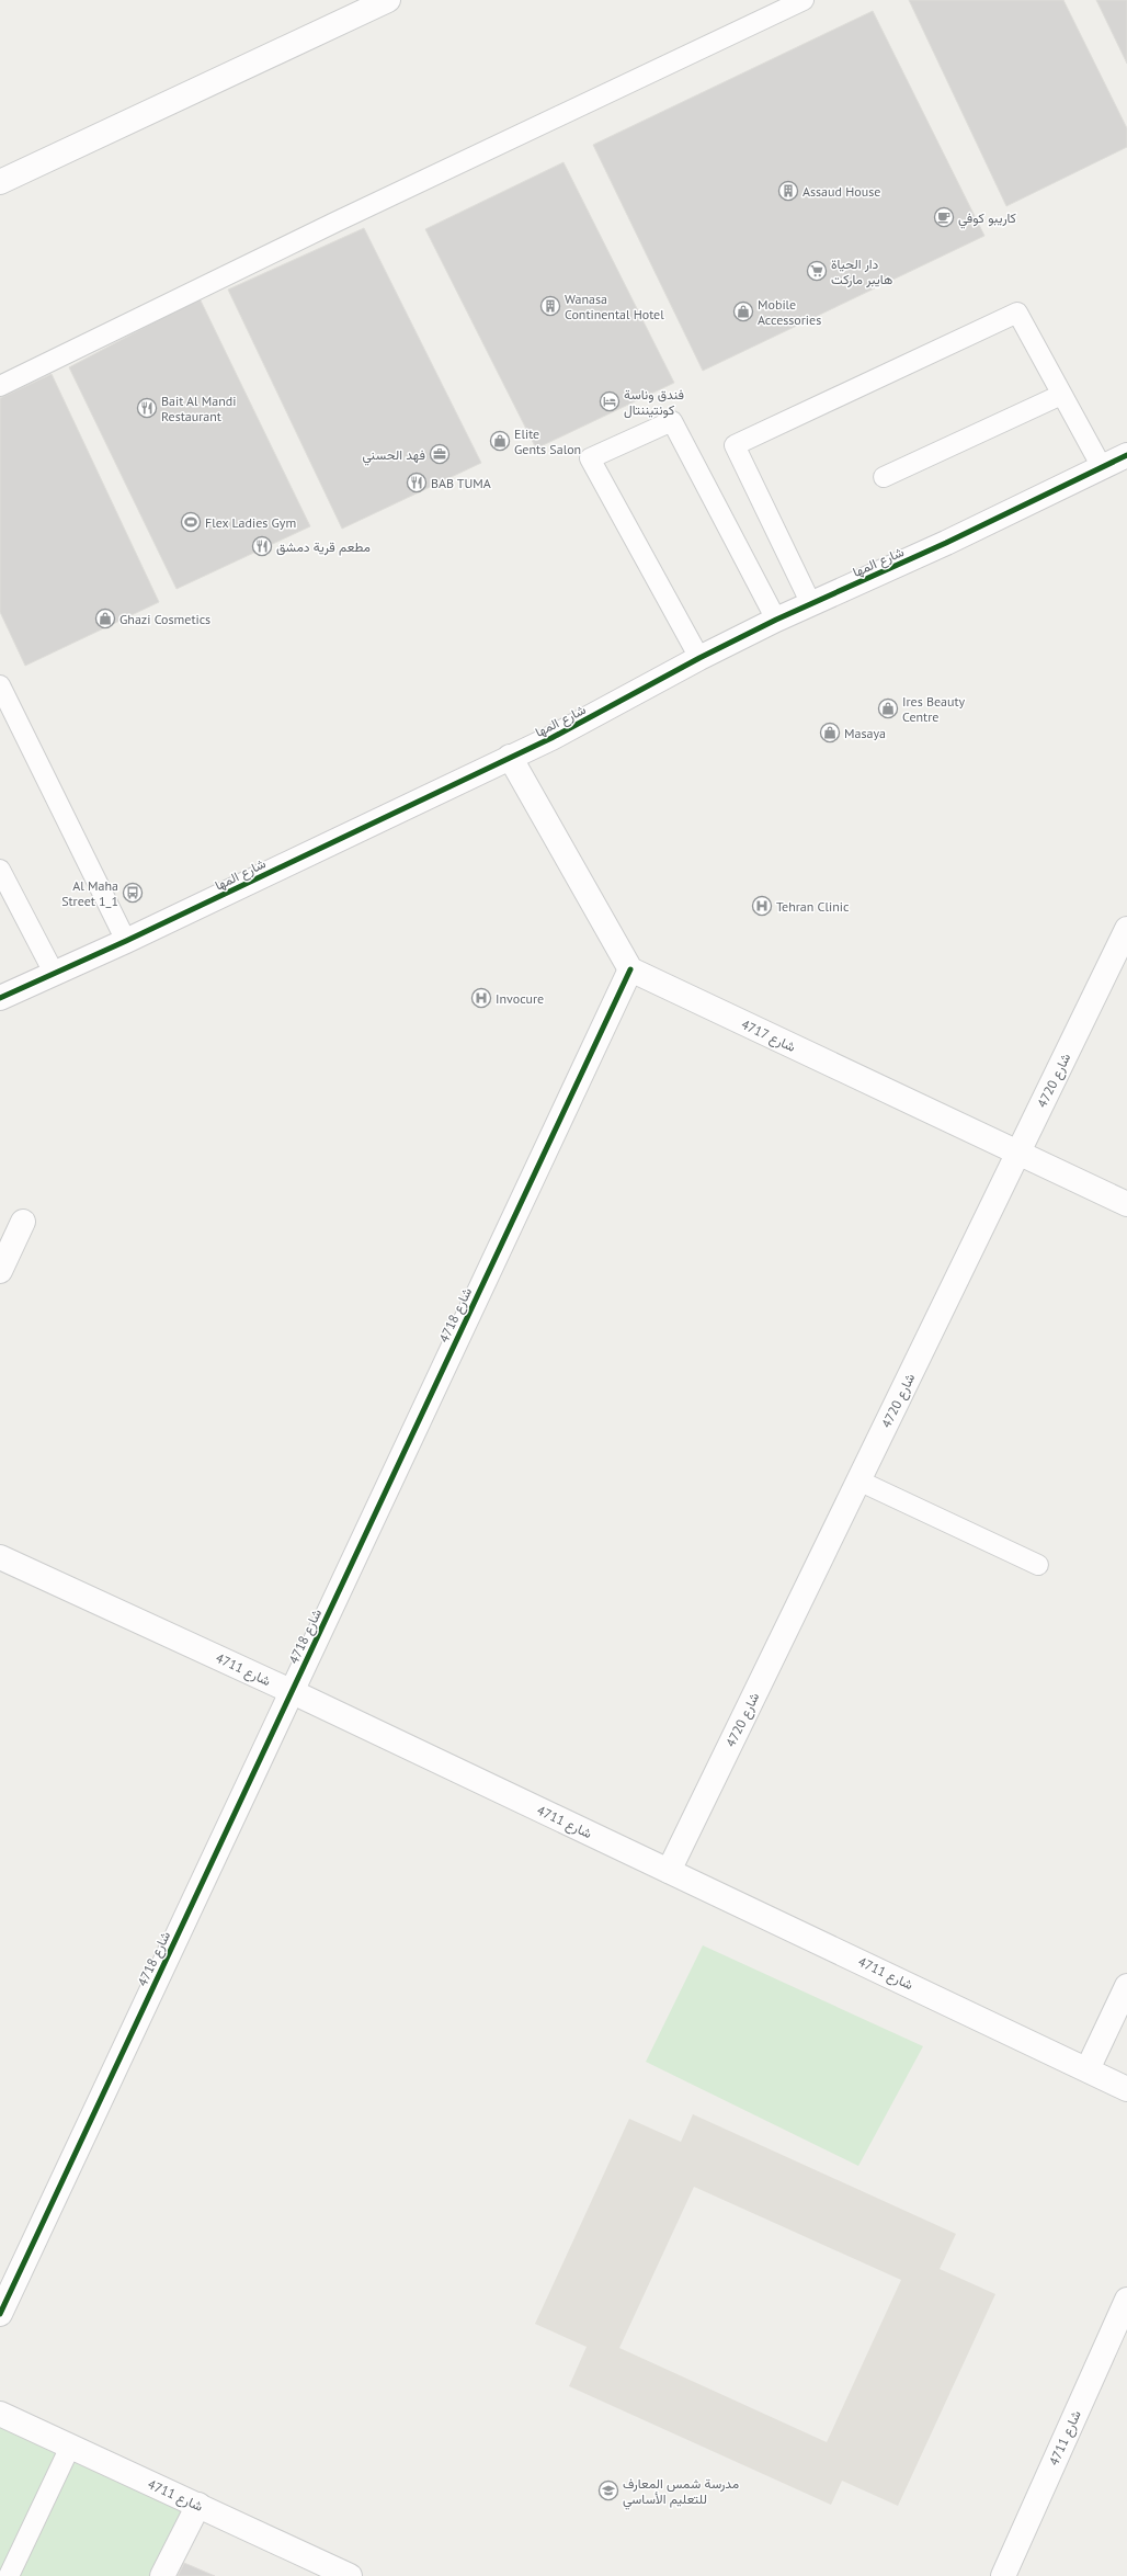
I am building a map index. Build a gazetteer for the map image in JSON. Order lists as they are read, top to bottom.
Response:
{
  "streets": {
    "street": [
      "شارع المها",
      "4717 شارع",
      "4720 شارع",
      "4718 شارع",
      "4711 شارع"
    ]
  },
  "crossings": [
    ["4717 شارع", "4720 شارع"],
    ["4717 شارع", "4718 شارع"],
    ["4720 شارع", "4711 شارع"],
    ["4718 شارع", "4711 شارع"]
  ],
  "places": {
    "building": ["Assaud House", "Wanasa Continental Hotel"],
    "cafe": ["كاريبو كوفي"],
    "supermarket": ["دار الحياة هايبر ماركت"],
    "shop": [
      "Mobile Accessories",
      "Elite Gents Salon",
      "Ghazi Cosmetics",
      "Ires Beauty Centre",
      "Masaya"
    ],
    "hotel": ["فندق وناسة كونتيننتال"],
    "restaurant": ["Bait Al Mandi Restaurant", "BAB TUMA", "مطعم قرية دمشق"],
    "office": ["فهد الحسني"],
    "sports": ["Flex Ladies Gym"],
    "bus stop": ["Al Maha Street 1_1"],
    "hospital": ["Tehran Clinic", "Invocure"],
    "school or university": ["مدرسة شمس المعارف للتعليم الأساسي"]
  }
}
